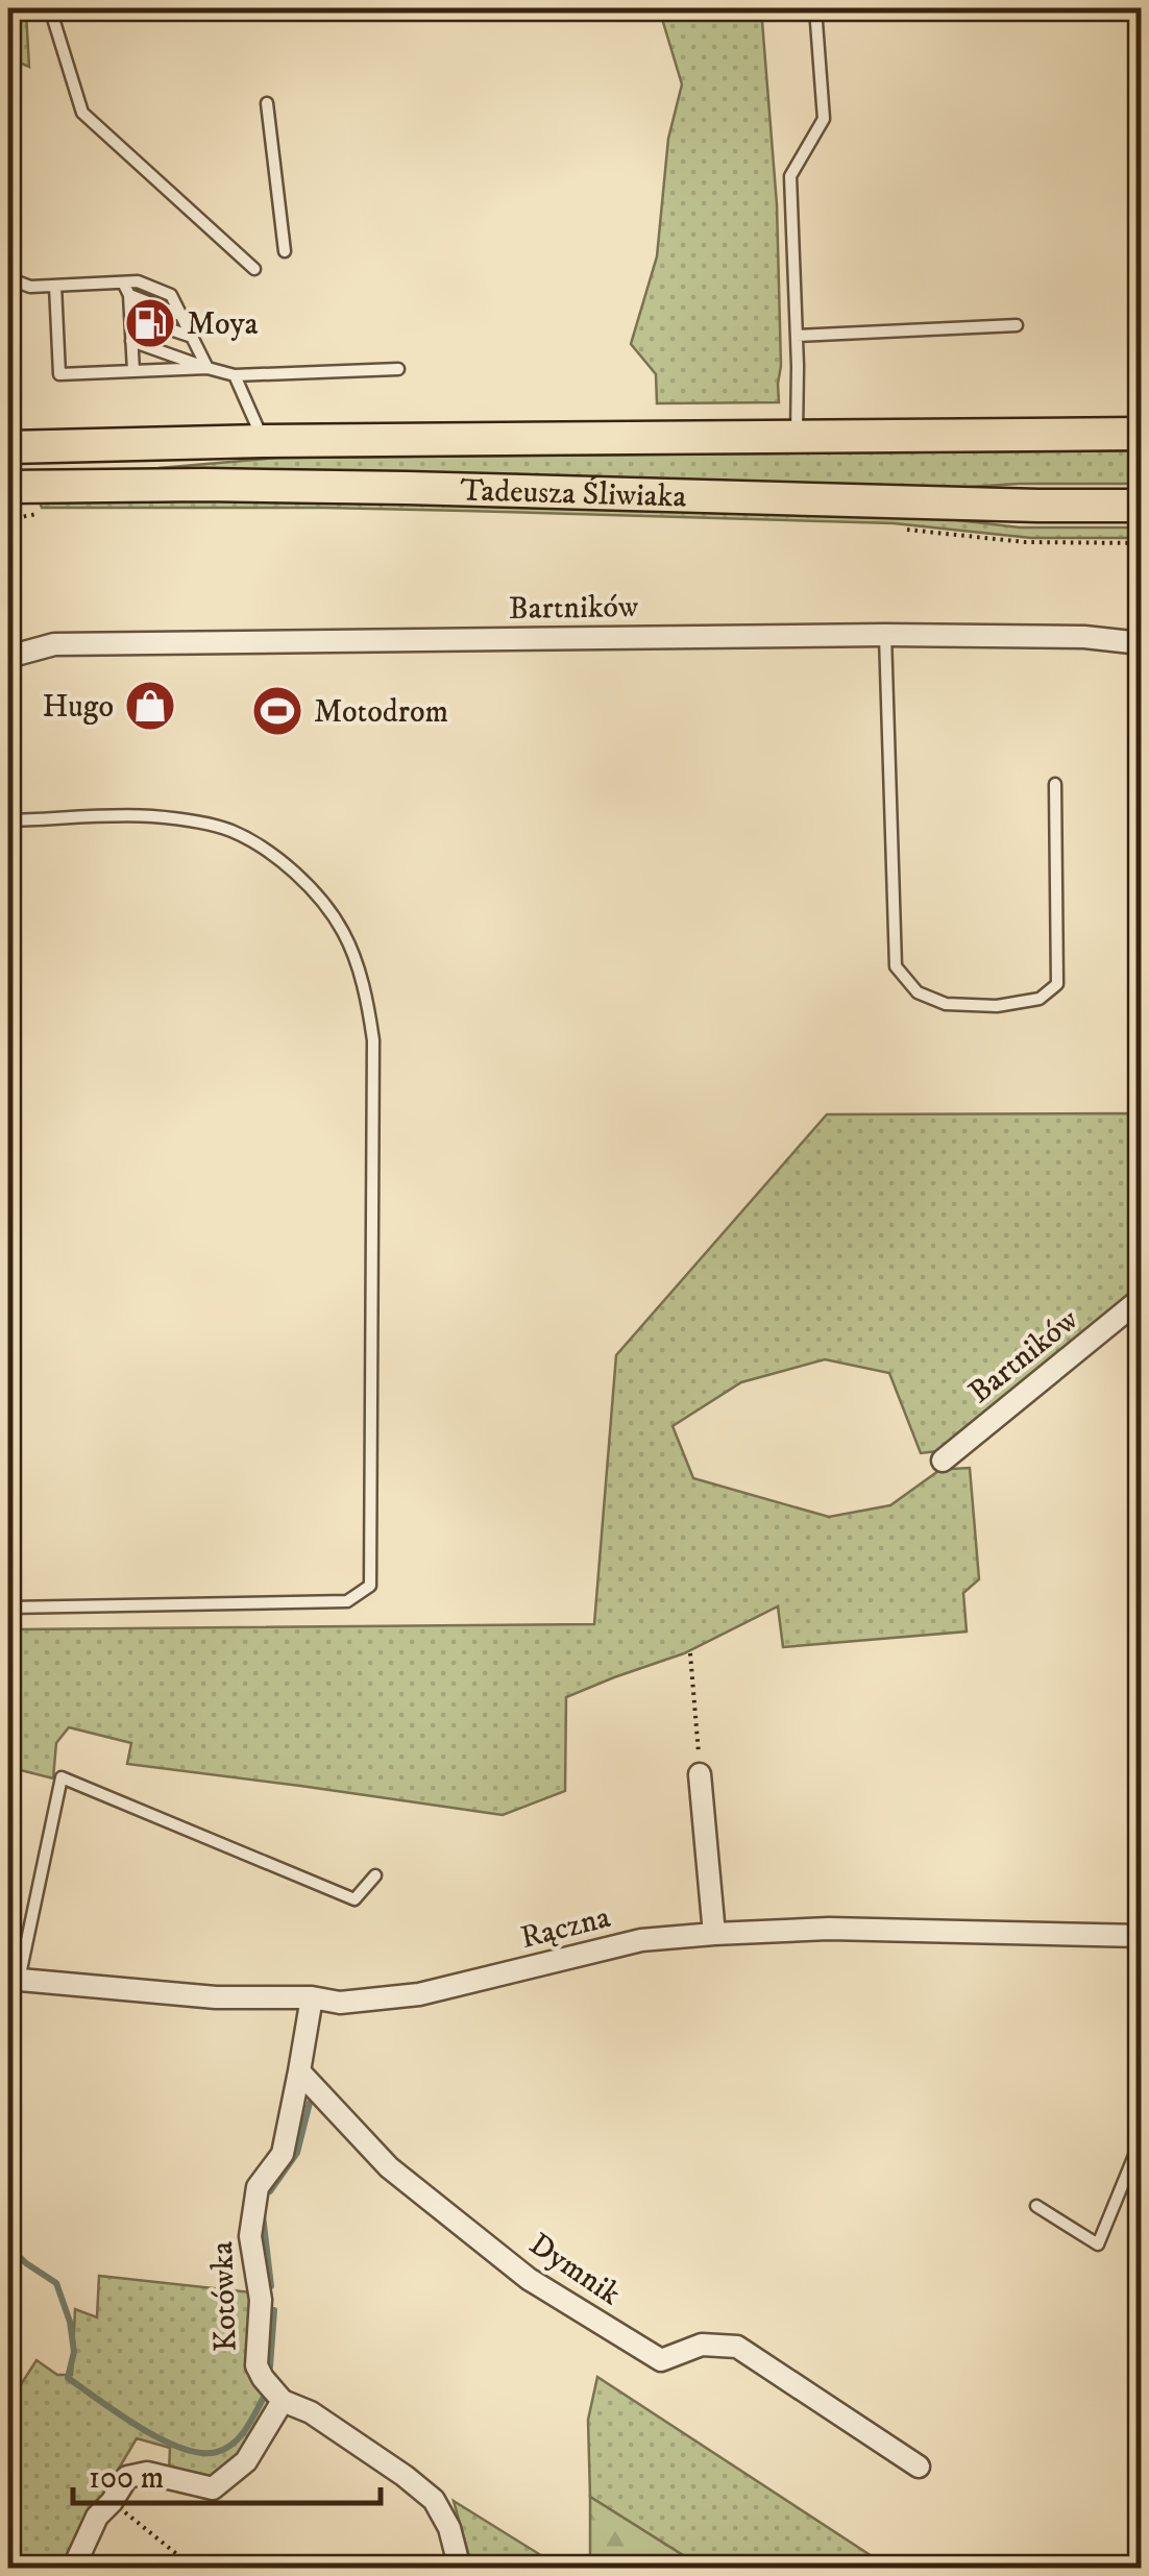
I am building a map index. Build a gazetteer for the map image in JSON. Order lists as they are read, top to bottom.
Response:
{
  "streets": {
    "main road": ["Tadeusza Śliwiaka"],
    "street": [
      "Bartników",
      "Rączna",
      "Dymnik",
      "Kotówka"
    ]
  },
  "crossings": [
    ["Dymnik", "Kotówka"]
  ],
  "places": {
    "fuel station": ["Moya"],
    "shop": ["Hugo"],
    "sports": ["Motodrom"]
  },
  "scale_bar": "100 m"
}
